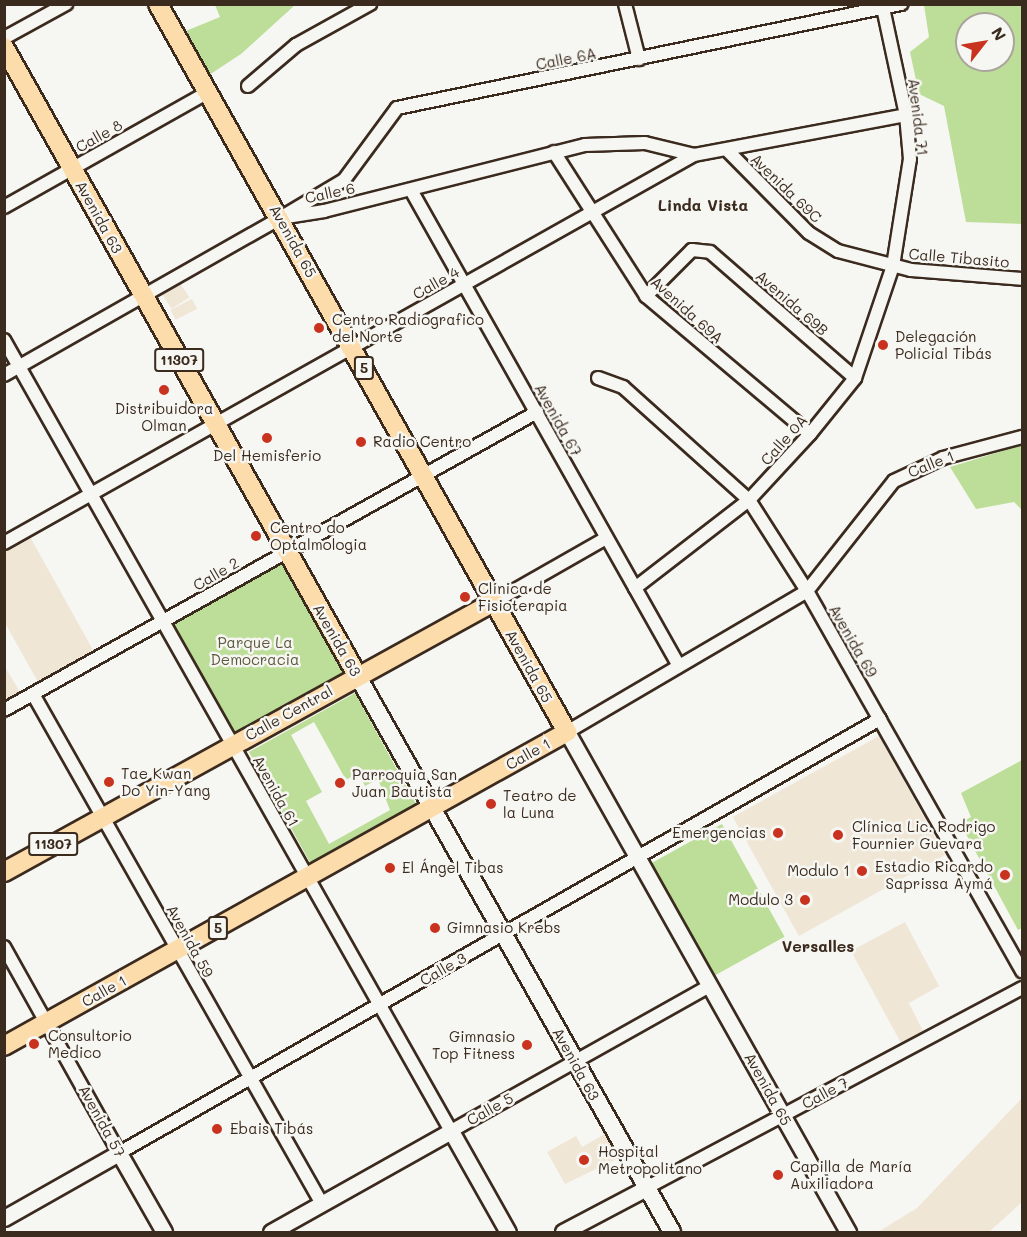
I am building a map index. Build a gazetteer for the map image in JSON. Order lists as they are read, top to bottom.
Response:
{
  "streets": {
    "main road": [
      "Avenida 63",
      "Avenida 65",
      "11307",
      "5",
      "Calle 1",
      "Calle Central"
    ],
    "street": [
      "Calle 6A",
      "Avenida 71",
      "Calle 8",
      "Avenida 69C",
      "Calle 6",
      "Calle Tibasito",
      "Calle 4",
      "Avenida 69B",
      "Avenida 69A",
      "Avenida 67",
      "Calle 0A",
      "Calle 2",
      "Avenida 69",
      "Avenida 61",
      "Avenida 59",
      "Calle 3",
      "Calle 7",
      "Calle 5",
      "Avenida 57"
    ]
  },
  "crossings": [
    ["Calle 6A", "Avenida 71"],
    ["Calle 6A", "Calle 6"],
    ["Calle 6A", "Avenida 65"],
    ["Avenida 71", "Avenida 69C"],
    ["Avenida 71", "Calle Tibasito"],
    ["Avenida 71", "Calle 4"],
    ["Avenida 71", "Calle 0A"],
    ["Calle 8", "Avenida 63"],
    ["Calle 8", "Avenida 65"],
    ["Avenida 69C", "Calle Tibasito"],
    ["Avenida 69C", "Calle 4"],
    ["Avenida 69C", "Calle 0A"],
    ["Calle 6", "Avenida 63"],
    ["Calle 6", "Avenida 65"],
    ["Calle 6", "Calle 4"],
    ["Calle 6", "Avenida 69A"],
    ["Calle 6", "Avenida 67"],
    ["Calle 6", "Avenida 61"],
    ["Avenida 63", "Calle 4"],
    ["Avenida 63", "Calle 1"],
    ["Avenida 63", "Calle 2"],
    ["Avenida 63", "Calle Central"],
    ["Avenida 63", "Calle 3"],
    ["Avenida 63", "Calle 7"],
    ["Avenida 63", "Calle 5"],
    ["Avenida 65", "Calle 4"],
    ["Avenida 65", "Calle 1"],
    ["Avenida 65", "Calle 2"],
    ["Avenida 65", "Calle Central"],
    ["Avenida 65", "Calle 3"],
    ["Avenida 65", "Calle 7"],
    ["Avenida 65", "Calle 5"],
    ["Calle Tibasito", "Calle 0A"],
    ["Calle 4", "Avenida 69A"],
    ["Calle 4", "Avenida 67"],
    ["Calle 4", "Avenida 61"],
    ["Avenida 69B", "Avenida 69A"],
    ["Avenida 69B", "Calle 0A"],
    ["Avenida 69A", "Calle 0A"],
    ["Avenida 67", "Calle 0A"],
    ["Avenida 67", "Calle 1"],
    ["Avenida 67", "Calle 2"],
    ["Avenida 67", "Calle Central"],
    ["Calle 0A", "Avenida 69"],
    ["Calle 1", "Avenida 69"],
    ["Calle 1", "Avenida 61"],
    ["Calle 1", "Avenida 59"],
    ["Calle 1", "Avenida 57"],
    ["Calle 2", "Avenida 61"],
    ["Calle 2", "Avenida 59"],
    ["Avenida 69", "Calle 3"],
    ["Calle Central", "Avenida 61"],
    ["Calle Central", "Avenida 59"],
    ["Avenida 61", "Calle 3"],
    ["Avenida 61", "Calle 5"],
    ["Avenida 59", "Calle 3"],
    ["Avenida 59", "Calle 5"],
    ["Calle 3", "Avenida 57"]
  ],
  "districts": ["Linda Vista", "Versalles"],
  "parks": ["Parque La Democracia"],
  "places": [
    "Centro Radiografico del Norte",
    "Delegación Policial Tibás",
    "Distribuidora Olman",
    "Del Hemisferio",
    "Radio Centro",
    "Centro do Optalmologia",
    "Clínica de Fisioterapia",
    "Tae Kwan Do Yin-Yang",
    "Parroquia San Juan Bautista",
    "Teatro de la Luna",
    "Emergencias",
    "Clínica Lic. Rodrigo Fournier Guevara",
    "El Ángel Tibas",
    "Modulo 1",
    "Estadio Ricardo Saprissa Aymá",
    "Modulo 3",
    "Gimnasio Krebs",
    "Consultorio Medico",
    "Gimnasio Top Fitness",
    "Ebais Tibás",
    "Hospital Metropolitano",
    "Capilla de María Auxiliadora"
  ],
  "north": "top right"
}
